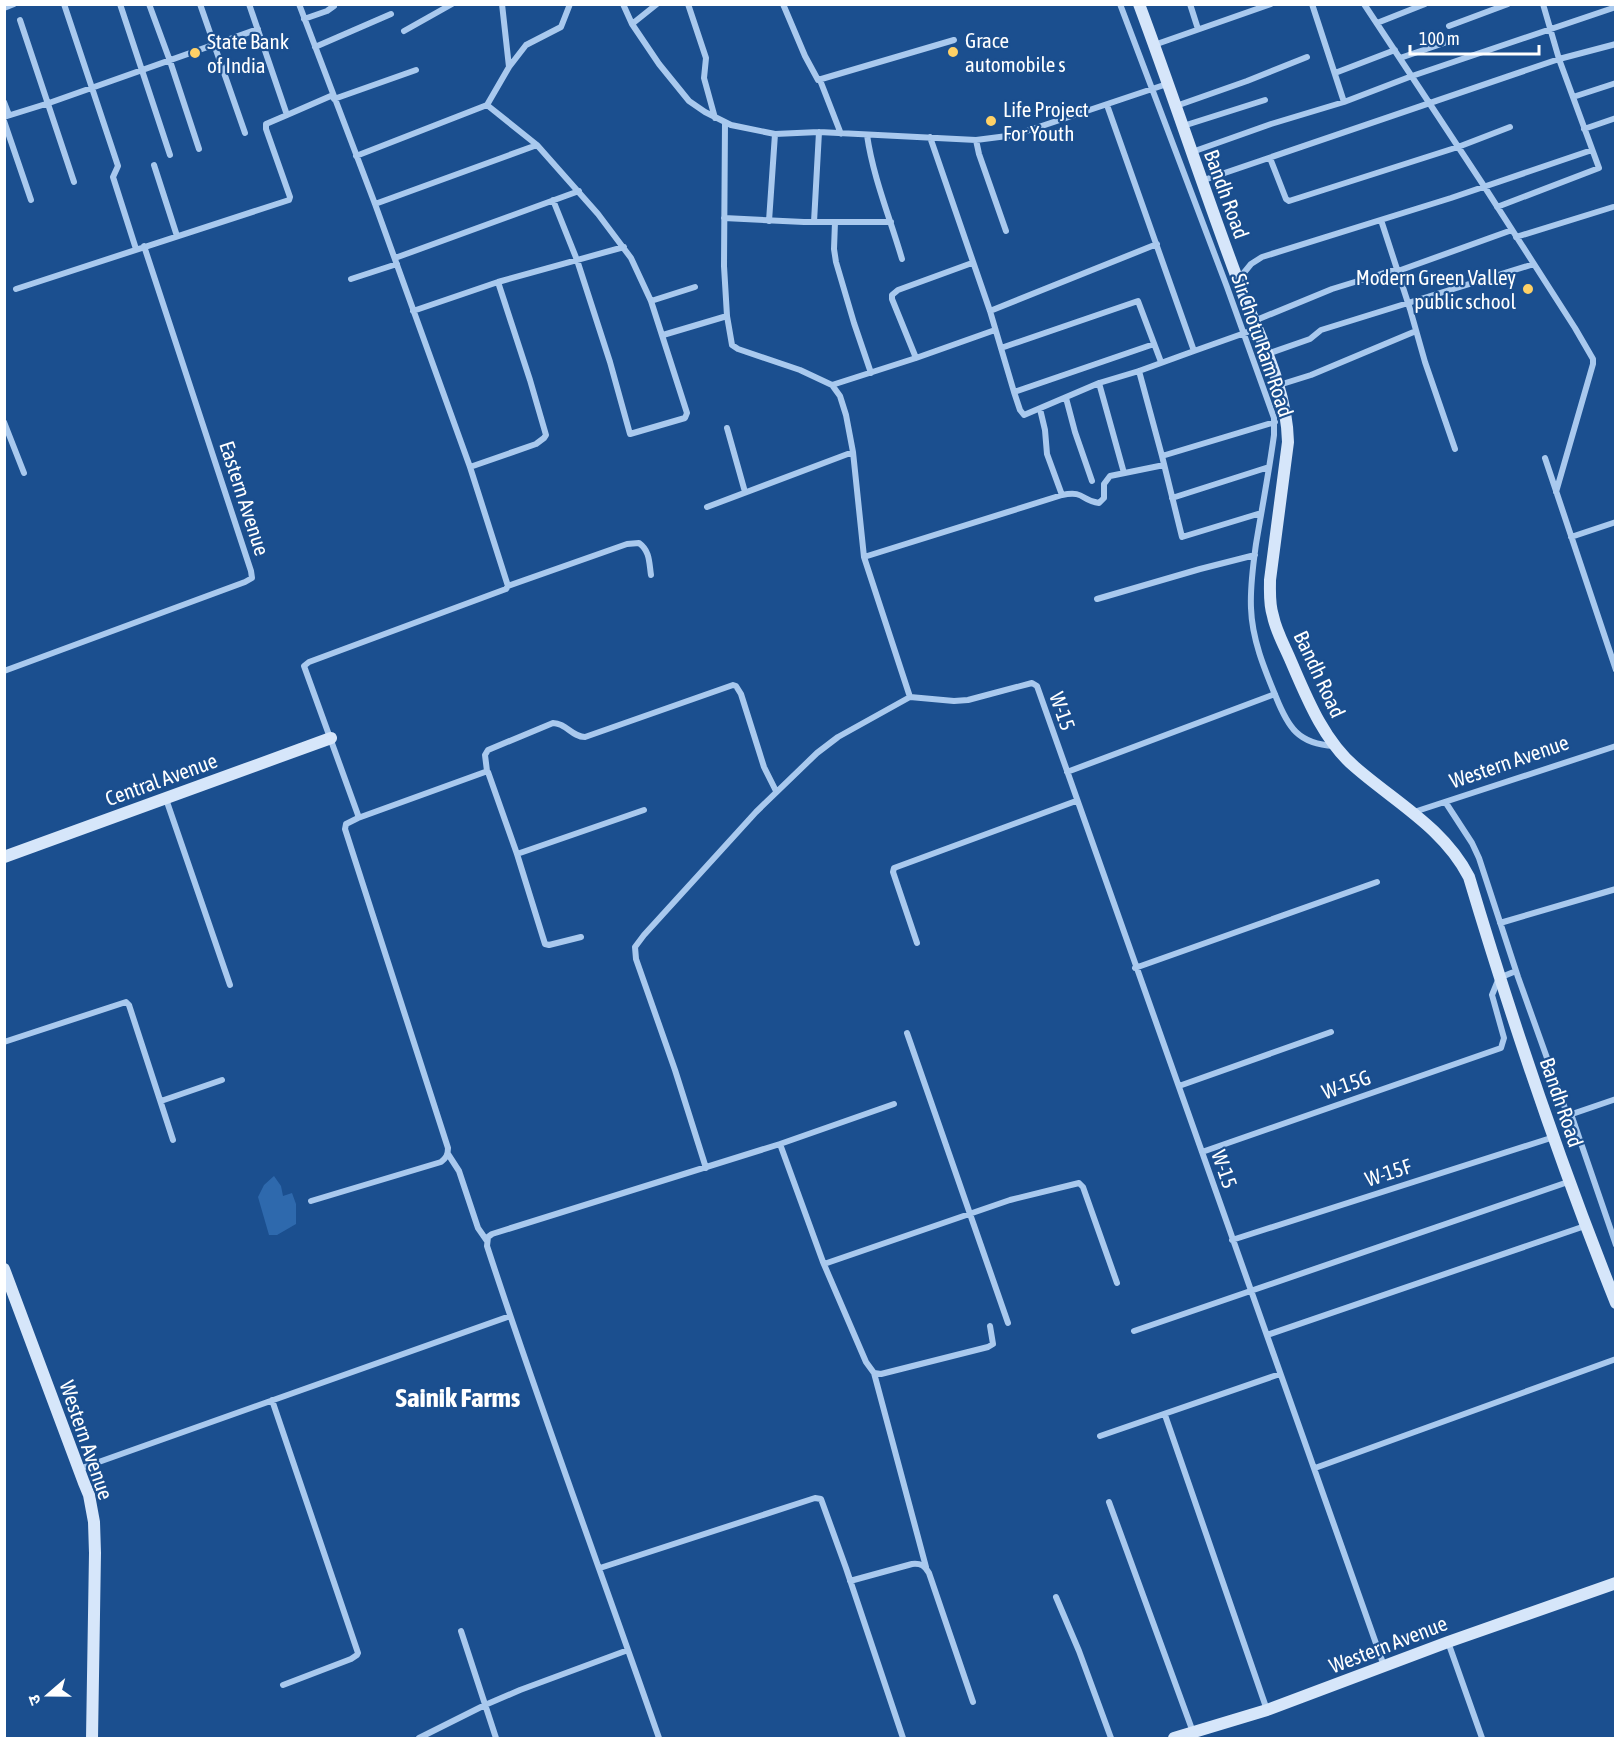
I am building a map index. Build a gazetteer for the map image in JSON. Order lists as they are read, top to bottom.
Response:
{
  "streets": {
    "street": [
      "Bandh Road",
      "Sir Chotu Ram Road",
      "Eastern Avenue",
      "W-15",
      "Western Avenue",
      "Central Avenue",
      "W-15G",
      "W-15F"
    ]
  },
  "crossings": [
    ["Bandh Road", "Sir Chotu Ram Road"],
    ["Bandh Road", "Western Avenue"],
    ["Bandh Road", "W-15G"],
    ["Bandh Road", "W-15F"],
    ["W-15", "Western Avenue"],
    ["W-15", "W-15G"],
    ["W-15", "W-15F"]
  ],
  "districts": ["Sainik Farms"],
  "places": [
    "Grace automobile s",
    "State Bank of India",
    "Life Project For Youth",
    "Modern Green Valley public school"
  ],
  "scale_bar": "100 m",
  "north": "left"
}
